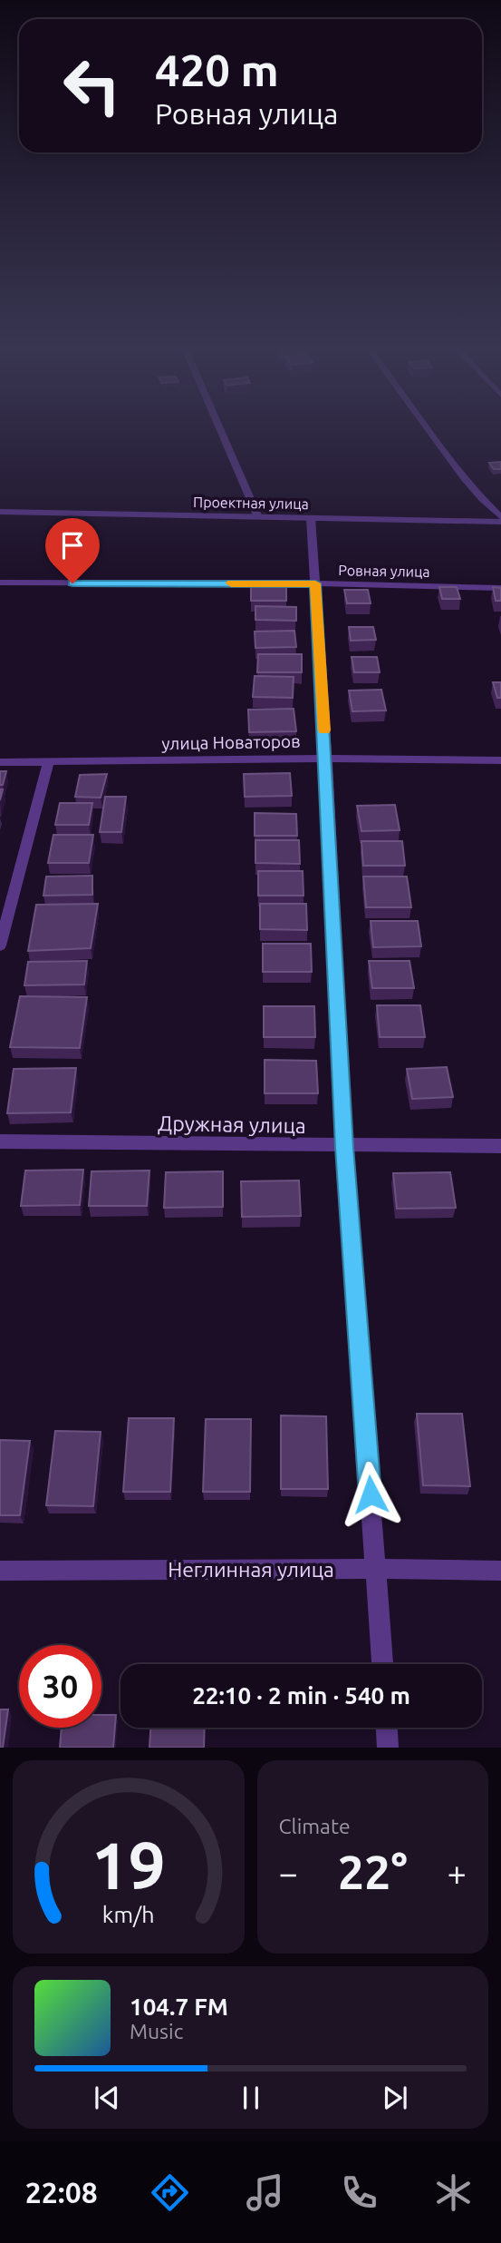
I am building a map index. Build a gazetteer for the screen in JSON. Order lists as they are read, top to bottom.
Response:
{
  "streets": {
    "street": [
      "Проектная улица",
      "Ровная улица",
      "улица Новаторов",
      "Дружная улица",
      "Неглинная улица"
    ]
  },
  "page": {
    "turn": ["420 m", "Ровная улица"],
    "limit": "30",
    "trip": "22:10 · 2 min · 540 m",
    "tile": "Climate",
    "heat": ["−", "22°", "+"],
    "song": ["104.7 FM", "Music"],
    "tabs": "22:08",
    "gauge": ["19", "km/h"]
  }
}
